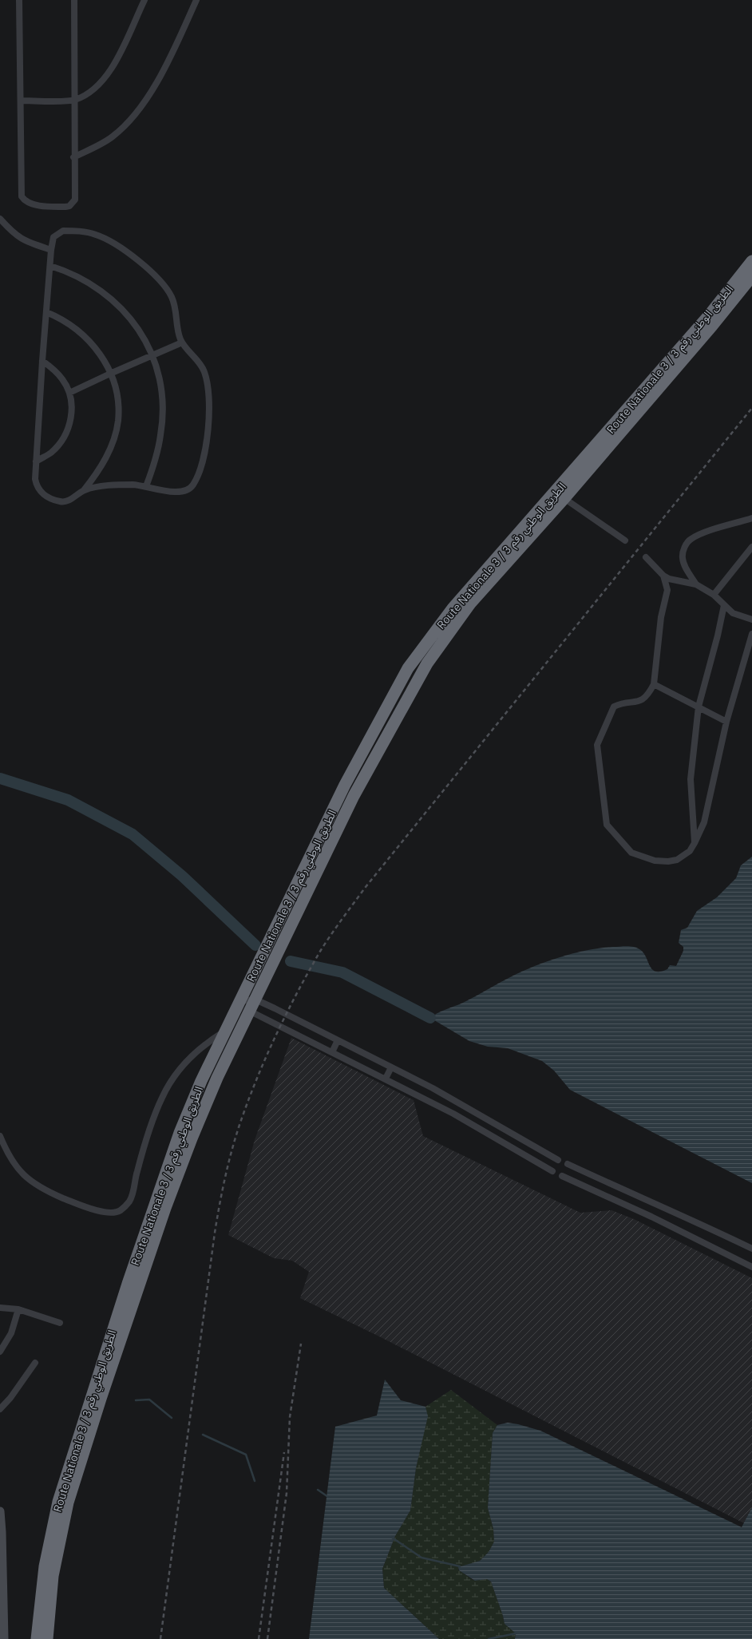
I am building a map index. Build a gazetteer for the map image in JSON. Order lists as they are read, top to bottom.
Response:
{
  "streets": {
    "highway": ["Route Nationale 3 / الطريق الوطني رقم 3"]
  }
}
